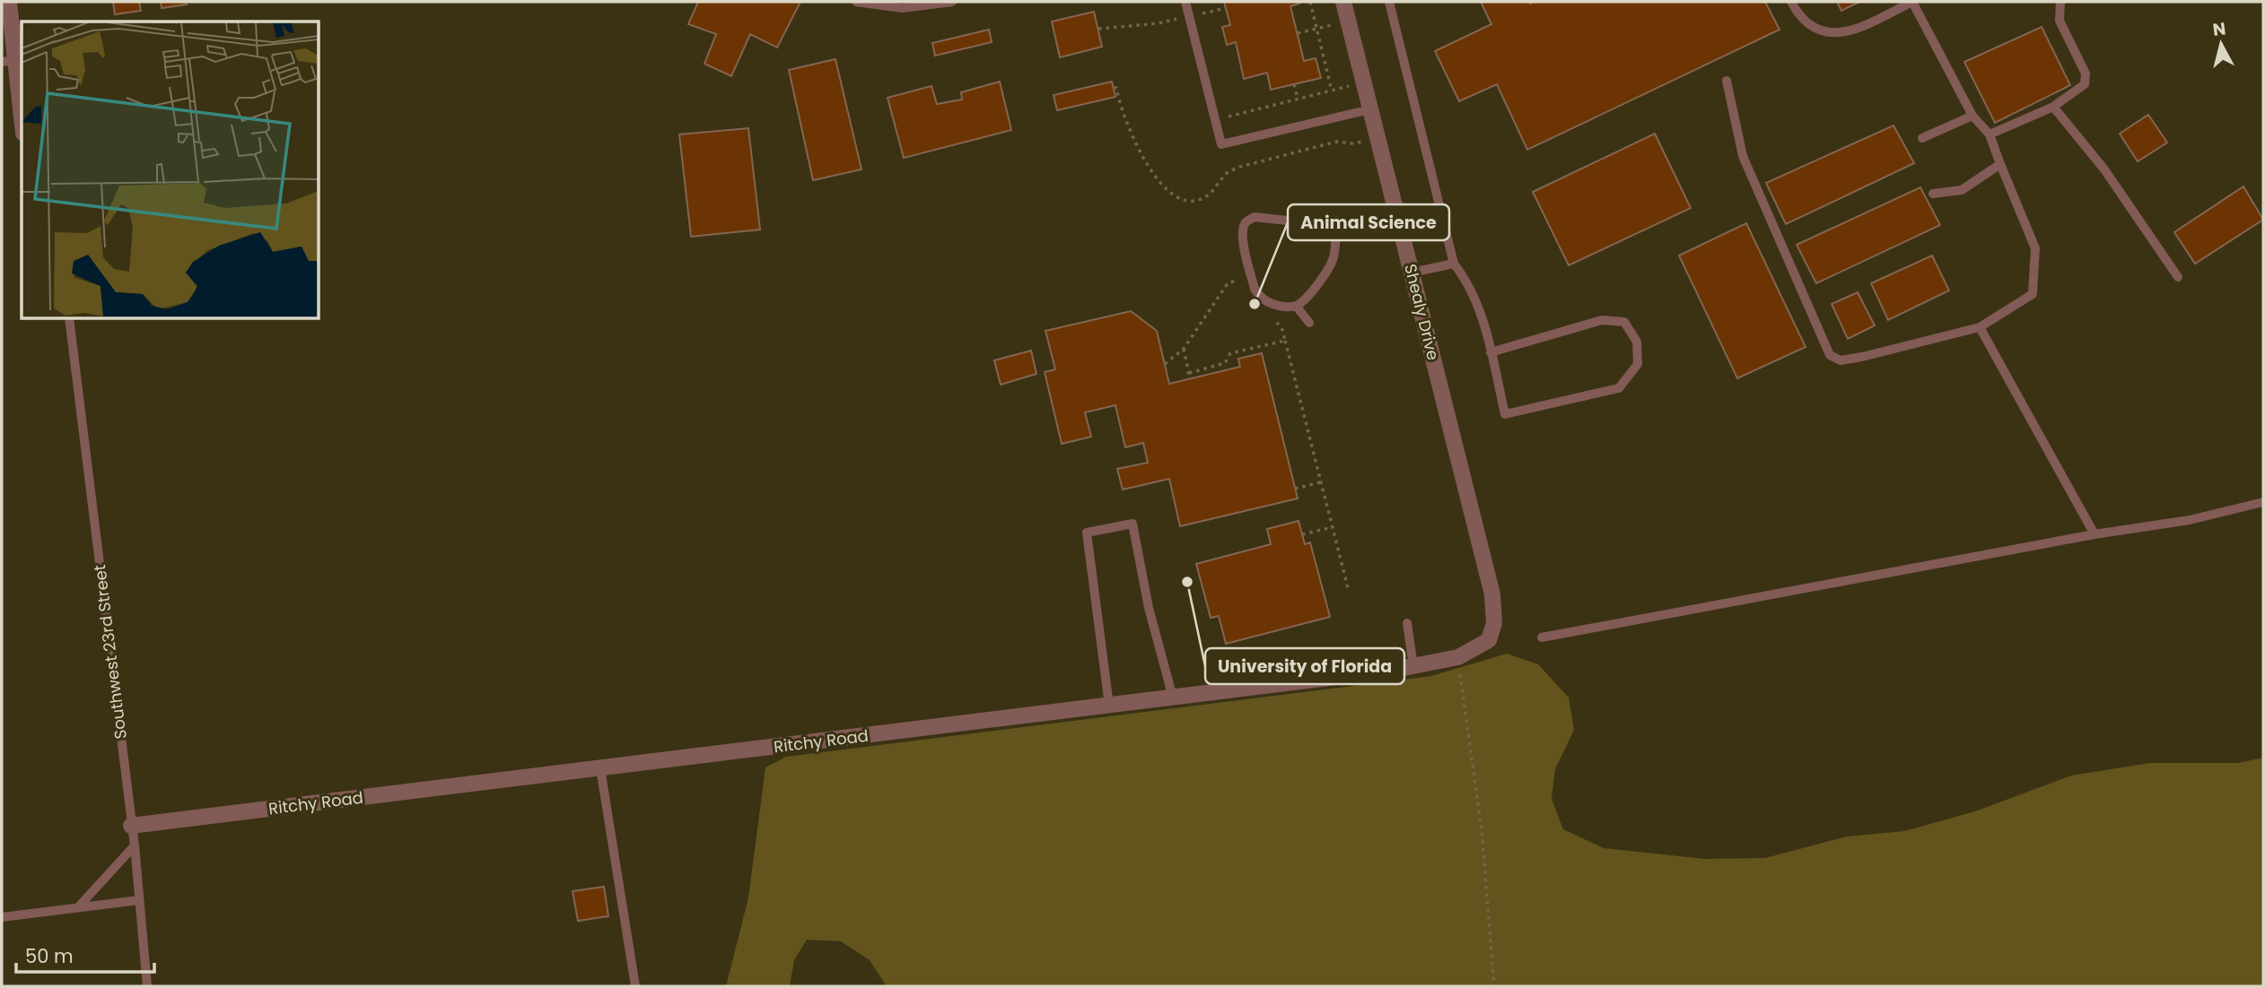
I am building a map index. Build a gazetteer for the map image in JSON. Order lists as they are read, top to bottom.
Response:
{
  "streets": {
    "street": ["Shealy Drive", "Ritchy Road"],
    "lane": ["Southwest 23rd Street"]
  },
  "crossings": [
    ["Shealy Drive", "Ritchy Road"],
    ["Southwest 23rd Street", "Ritchy Road"]
  ],
  "places": ["Animal Science", "University of Florida"],
  "scale_bar": "50 m",
  "north": "top"
}
